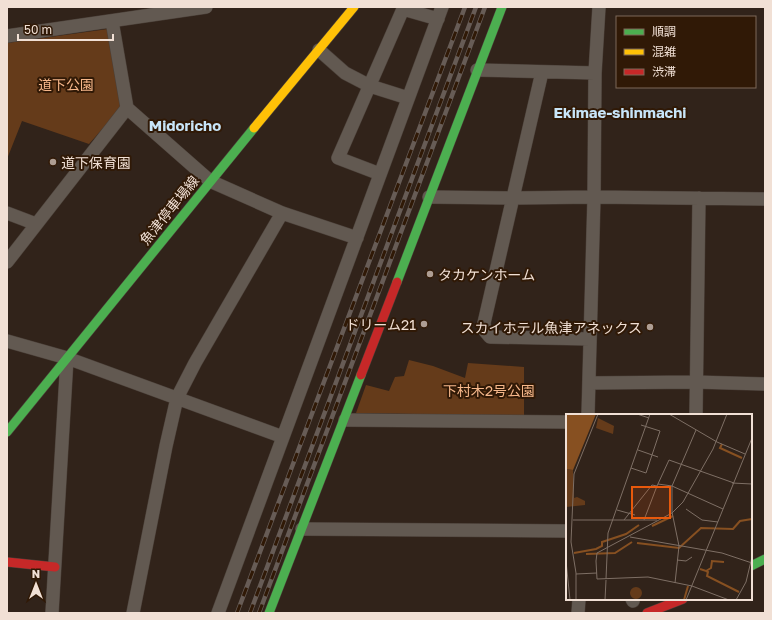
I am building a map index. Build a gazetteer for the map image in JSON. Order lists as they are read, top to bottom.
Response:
{
  "streets": {
    "street": ["魚津停車場線"]
  },
  "districts": ["Ekimae-shinmachi", "Midoricho"],
  "parks": ["道下公園", "下村木2号公園"],
  "places": [
    "道下保育園",
    "タカケンホーム",
    "ドリーム21",
    "スカイホテル魚津アネックス"
  ],
  "legend": ["順調", "混雑", "渋滞"],
  "scale_bar": "50 m",
  "north": "top"
}
